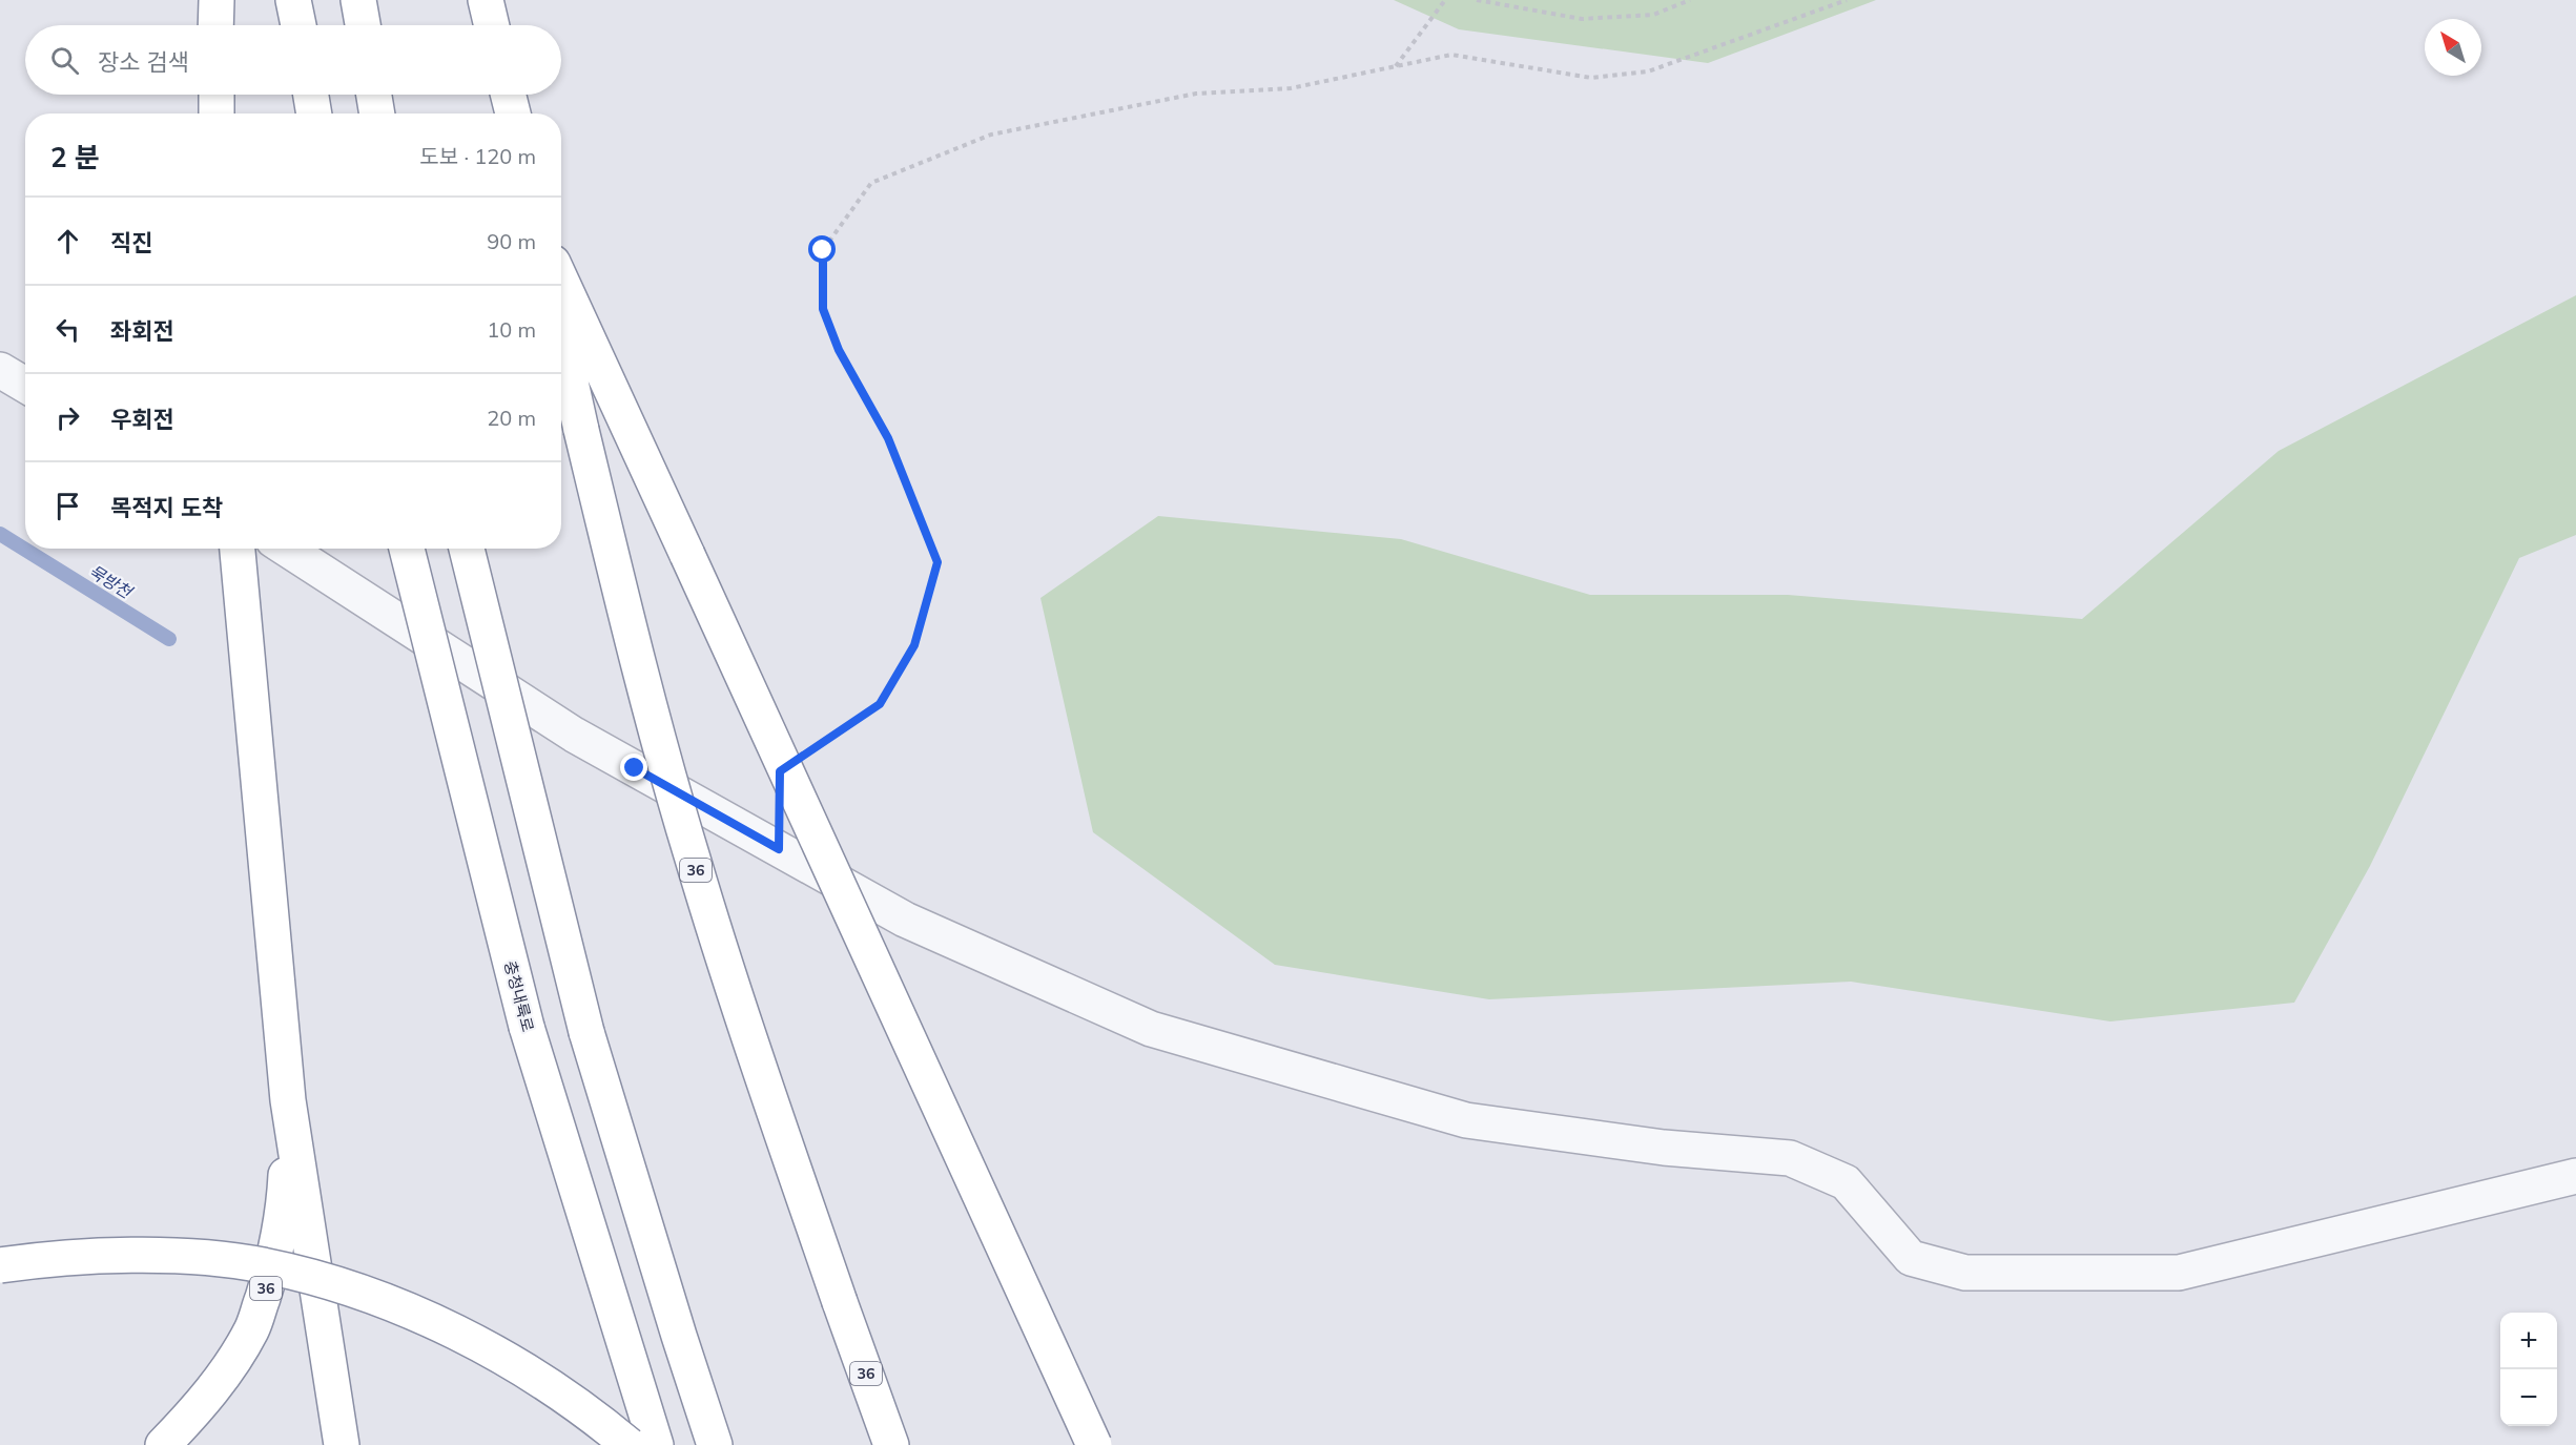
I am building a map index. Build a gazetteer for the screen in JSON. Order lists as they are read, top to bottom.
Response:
{
  "streets": {
    "highway": ["36", "충청내륙로"]
  },
  "water": ["묵방천"],
  "north": "top left",
  "page": {
    "search": "장소 검색",
    "heading": ["2 분", "도보 · 120 m"],
    "list": [
      ["직진", "90 m"],
      ["좌회전", "10 m"],
      ["우회전", "20 m"],
      "목적지 도착"
    ],
    "map_buttons": ["+", "−"]
  }
}
